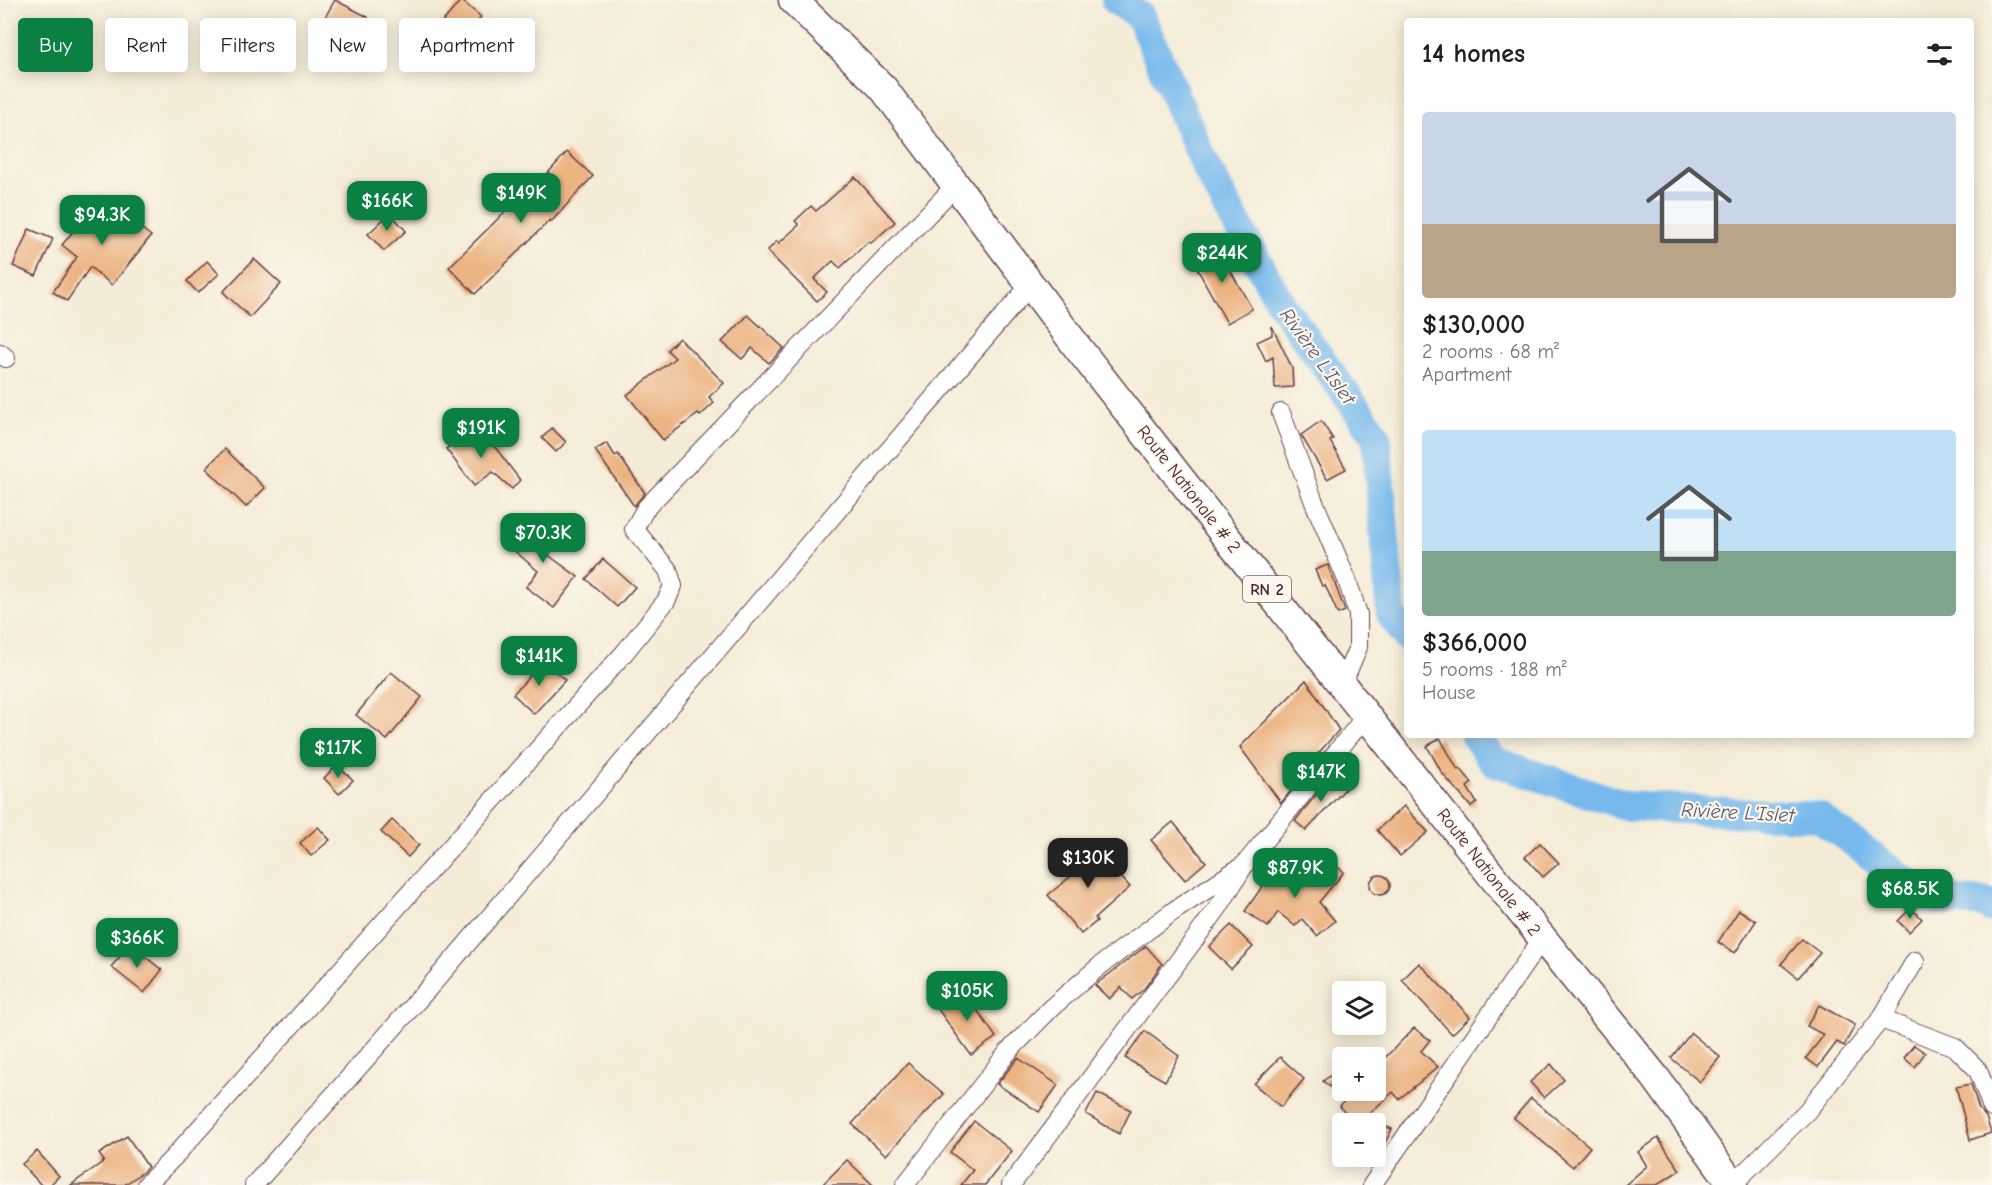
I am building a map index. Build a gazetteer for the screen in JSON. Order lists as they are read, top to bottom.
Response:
{
  "streets": {
    "main road": ["Route Nationale # 2", "RN 2"]
  },
  "water": ["Rivière L'Islet"],
  "page": {
    "chip": [
      "Buy",
      "Rent",
      "Filters",
      "New",
      "Apartment"
    ],
    "heading": "14 homes",
    "list": [
      {
        "name": "$130,000",
        "note": "2 rooms · 68 m² · Apartment"
      },
      {
        "name": "$366,000",
        "note": "5 rooms · 188 m² · House"
      }
    ],
    "price": [
      "$149K",
      "$166K",
      "$94.3K",
      "$244K",
      "$191K",
      "$70.3K",
      "$141K",
      "$117K",
      "$147K",
      "$130K",
      "$87.9K",
      "$68.5K",
      "$366K",
      "$105K"
    ],
    "map_buttons": ["+", "−"]
  }
}
